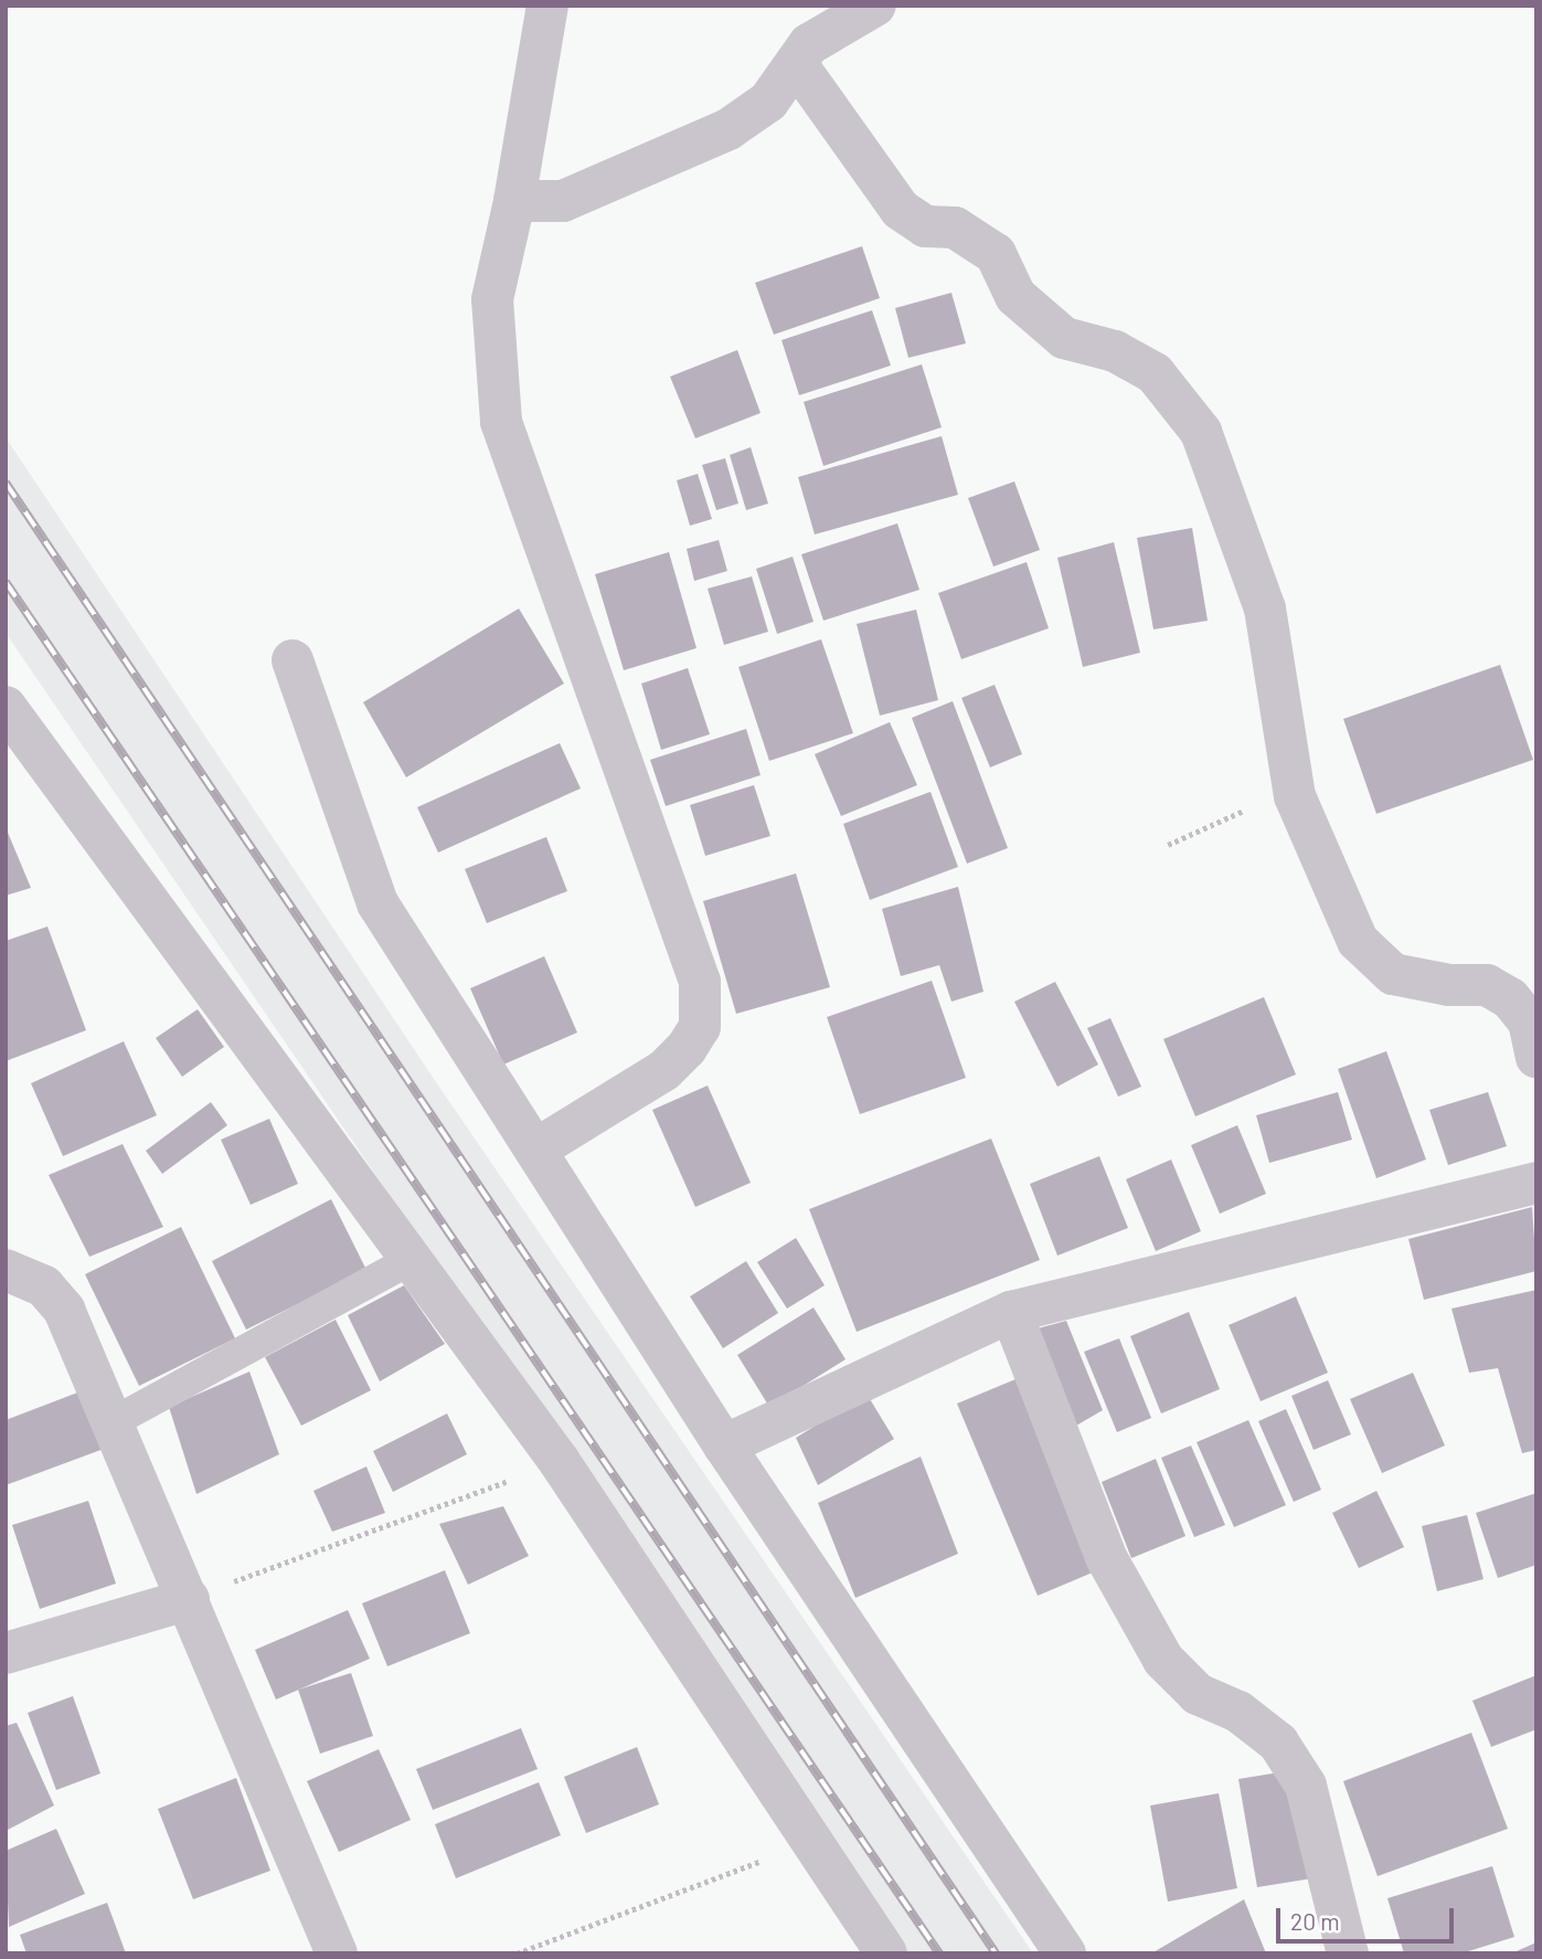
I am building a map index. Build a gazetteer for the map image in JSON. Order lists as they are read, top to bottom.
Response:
{
  "scale_bar": "20 m"
}
